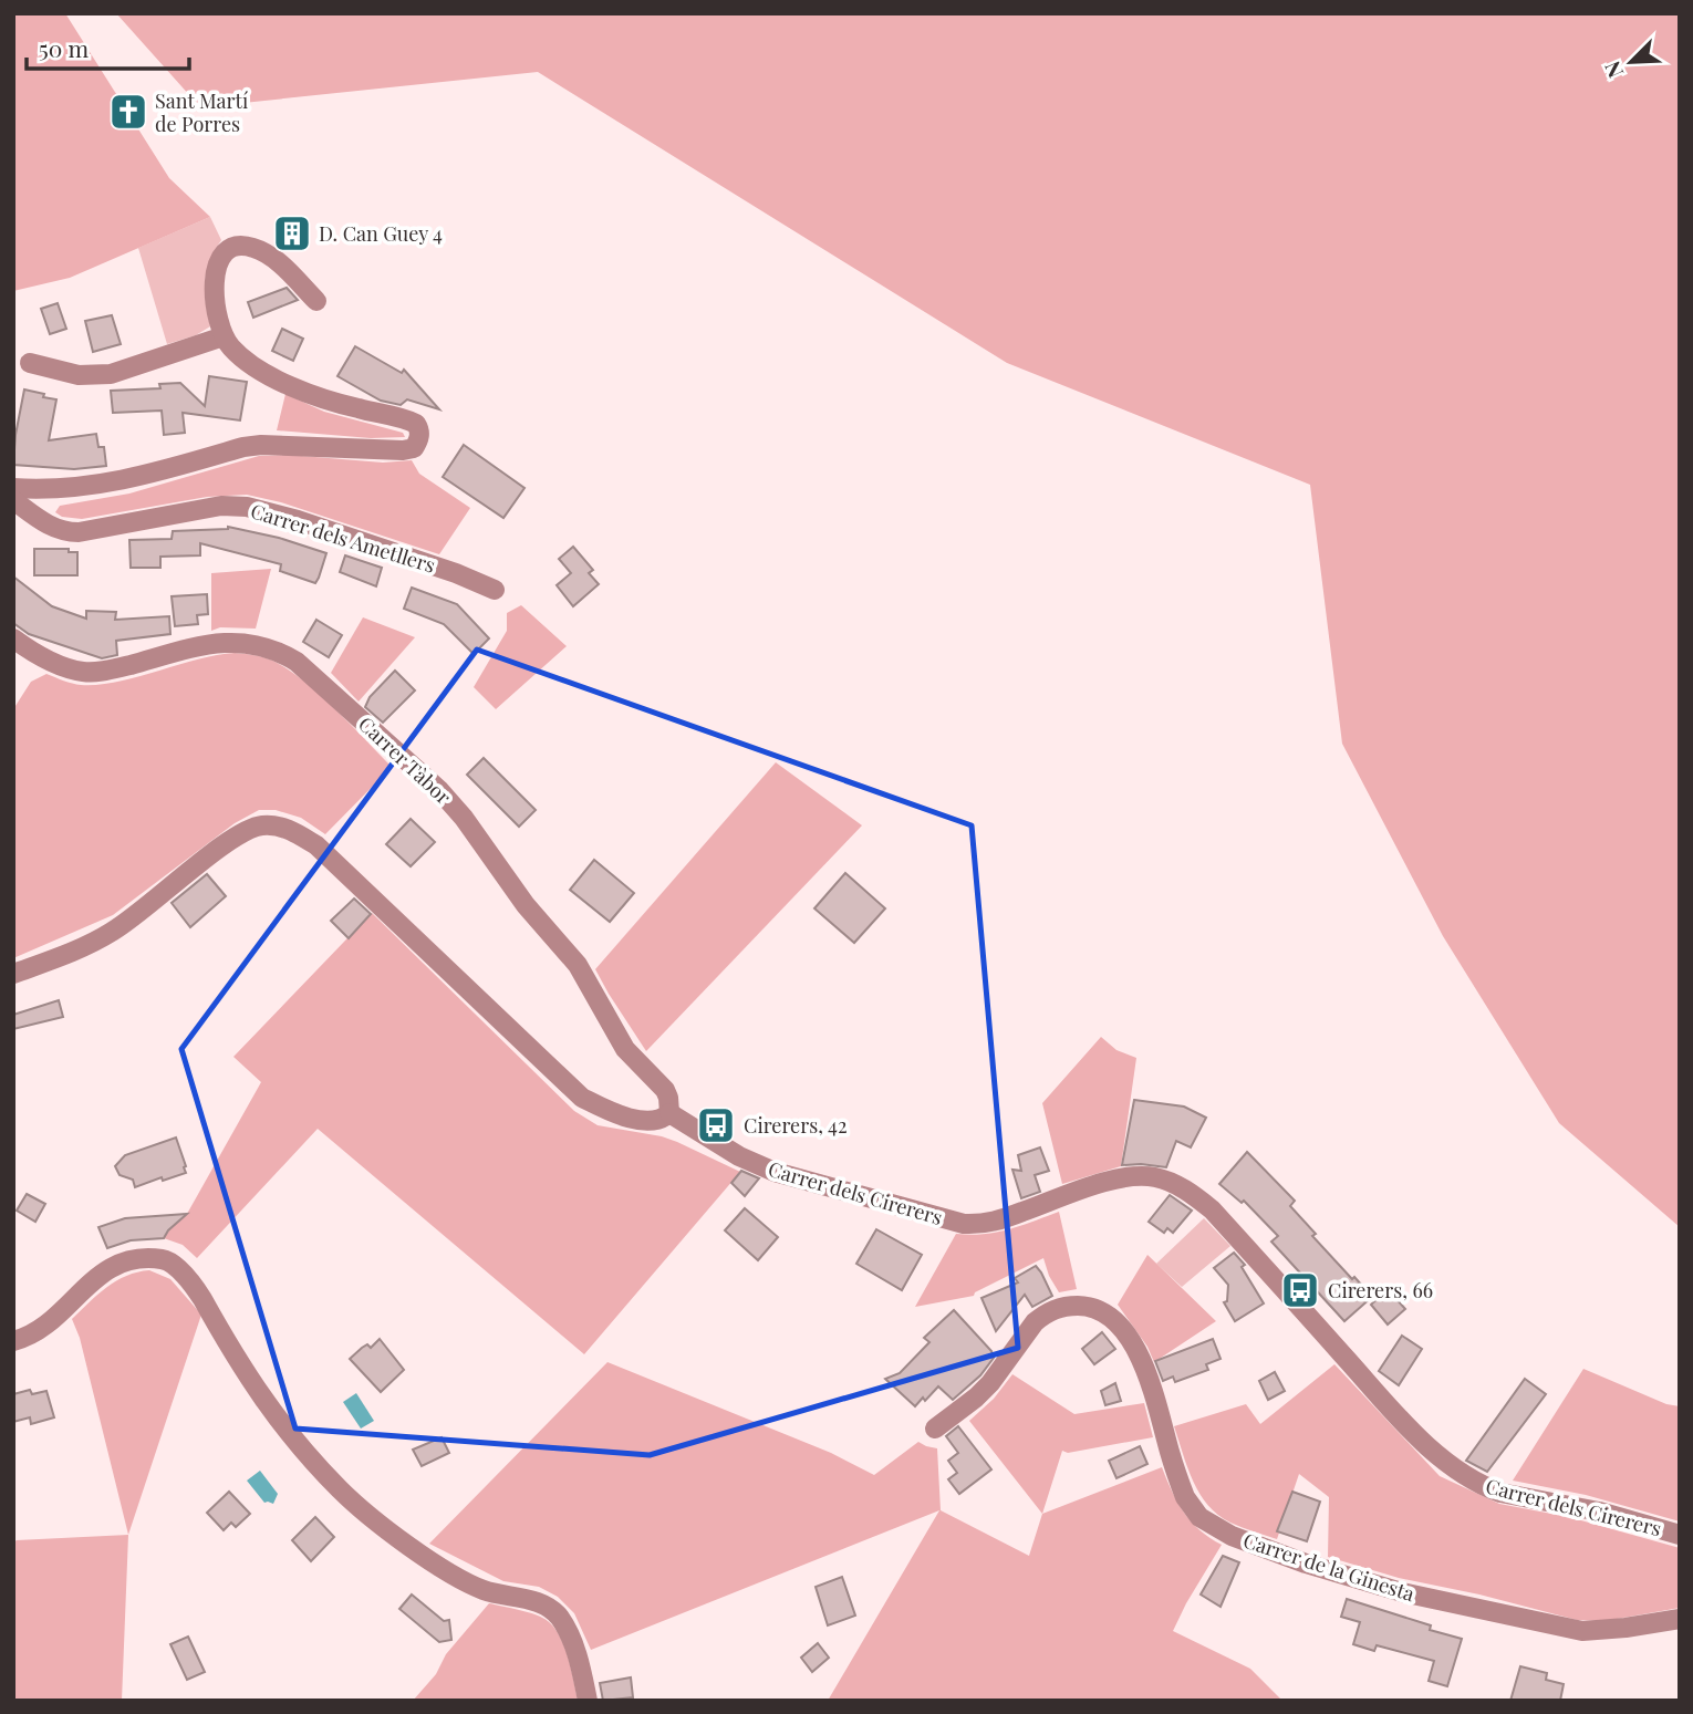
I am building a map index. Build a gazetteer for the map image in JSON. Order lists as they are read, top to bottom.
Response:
{
  "streets": {
    "street": [
      "Carrer dels Ametllers",
      "Carrer Tàbor",
      "Carrer dels Cirerers",
      "Carrer de la Ginesta"
    ]
  },
  "crossings": [
    ["Carrer Tàbor", "Carrer dels Cirerers"]
  ],
  "places": {
    "church": ["Sant Martí de Porres"],
    "building": ["D. Can Guey 4"],
    "bus stop": ["Cirerers, 42", "Cirerers, 66"]
  },
  "scale_bar": "50 m",
  "north": "bottom left"
}
